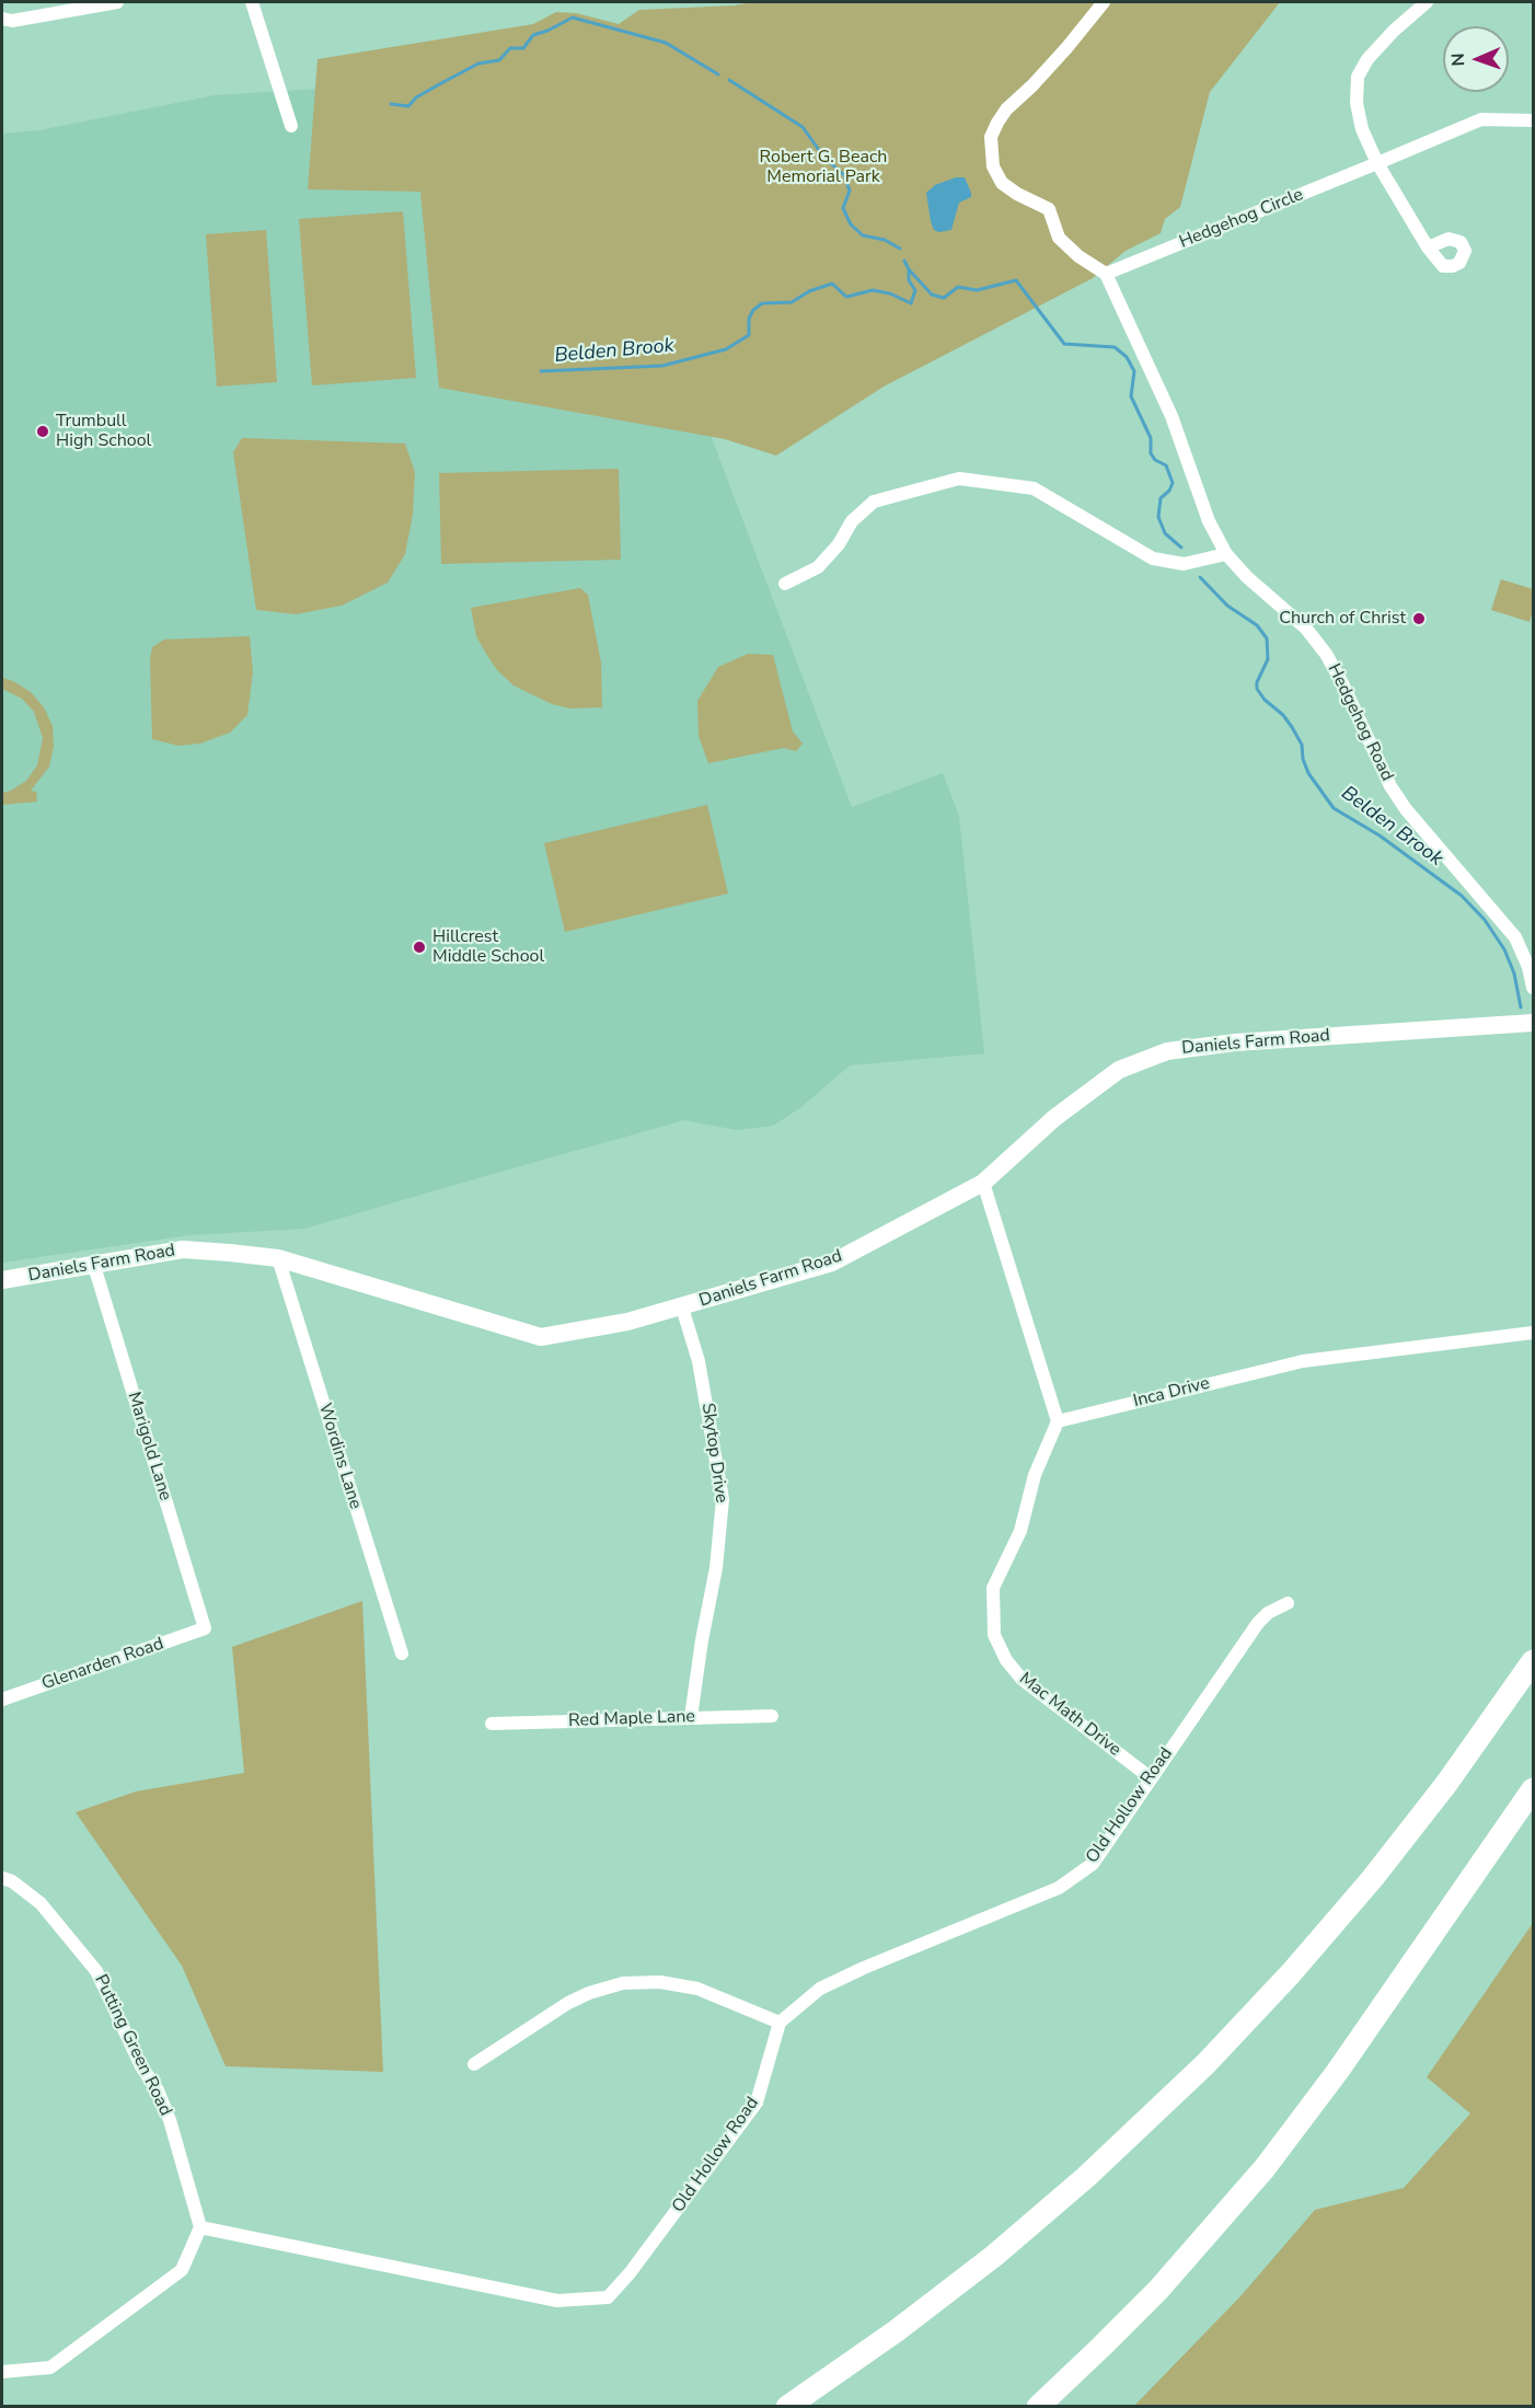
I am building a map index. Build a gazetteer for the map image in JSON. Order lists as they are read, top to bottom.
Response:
{
  "streets": {
    "main road": ["Daniels Farm Road"],
    "street": [
      "Hedgehog Circle",
      "Hedgehog Road",
      "Inca Drive",
      "Marigold Lane",
      "Skytop Drive",
      "Wordins Lane",
      "Glenarden Road",
      "Mac Math Drive",
      "Red Maple Lane",
      "Old Hollow Road",
      "Putting Green Road"
    ]
  },
  "crossings": [
    ["Hedgehog Circle", "Hedgehog Road"],
    ["Daniels Farm Road", "Marigold Lane"],
    ["Daniels Farm Road", "Skytop Drive"],
    ["Daniels Farm Road", "Wordins Lane"],
    ["Inca Drive", "Mac Math Drive"],
    ["Marigold Lane", "Glenarden Road"],
    ["Skytop Drive", "Red Maple Lane"],
    ["Mac Math Drive", "Old Hollow Road"],
    ["Old Hollow Road", "Putting Green Road"]
  ],
  "water": ["Belden Brook"],
  "parks": ["Robert G. Beach Memorial Park"],
  "places": ["Trumbull High School", "Church of Christ", "Hillcrest Middle School"],
  "north": "left"
}
